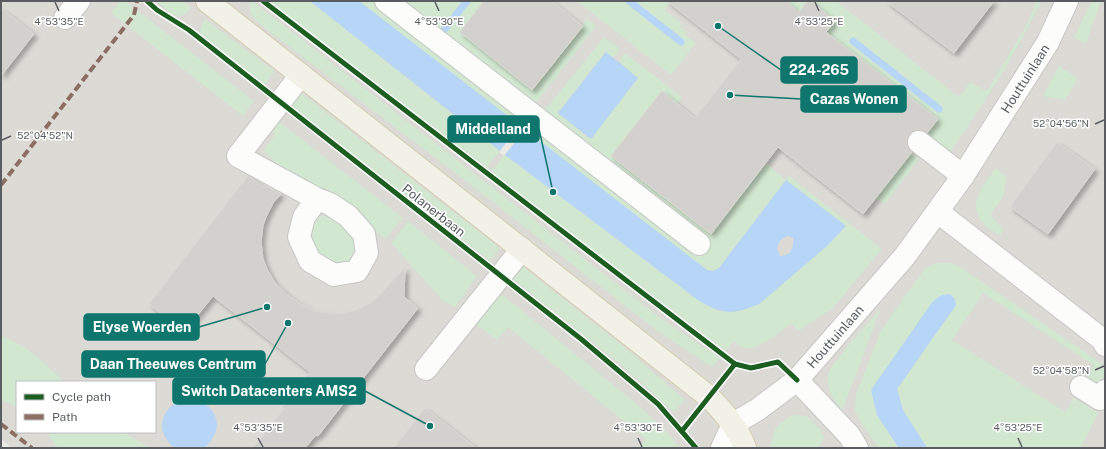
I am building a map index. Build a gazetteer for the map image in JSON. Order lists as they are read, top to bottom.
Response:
{
  "streets": {
    "main road": ["Polanerbaan"],
    "street": ["Houttuinlaan"]
  },
  "crossings": [
    ["Houttuinlaan", "Polanerbaan"]
  ],
  "places": [
    "224-265",
    "Cazas Wonen",
    "Middelland",
    "Elyse Woerden",
    "Daan Theeuwes Centrum",
    "Switch Datacenters AMS2"
  ],
  "legend": ["Cycle path", "Path"],
  "coordinates": [
    "4°53'35\"E",
    "4°53'30\"E",
    "4°53'25\"E",
    "52°04'56\"N",
    "52°04'52\"N",
    "52°04'58\"N"
  ]
}
